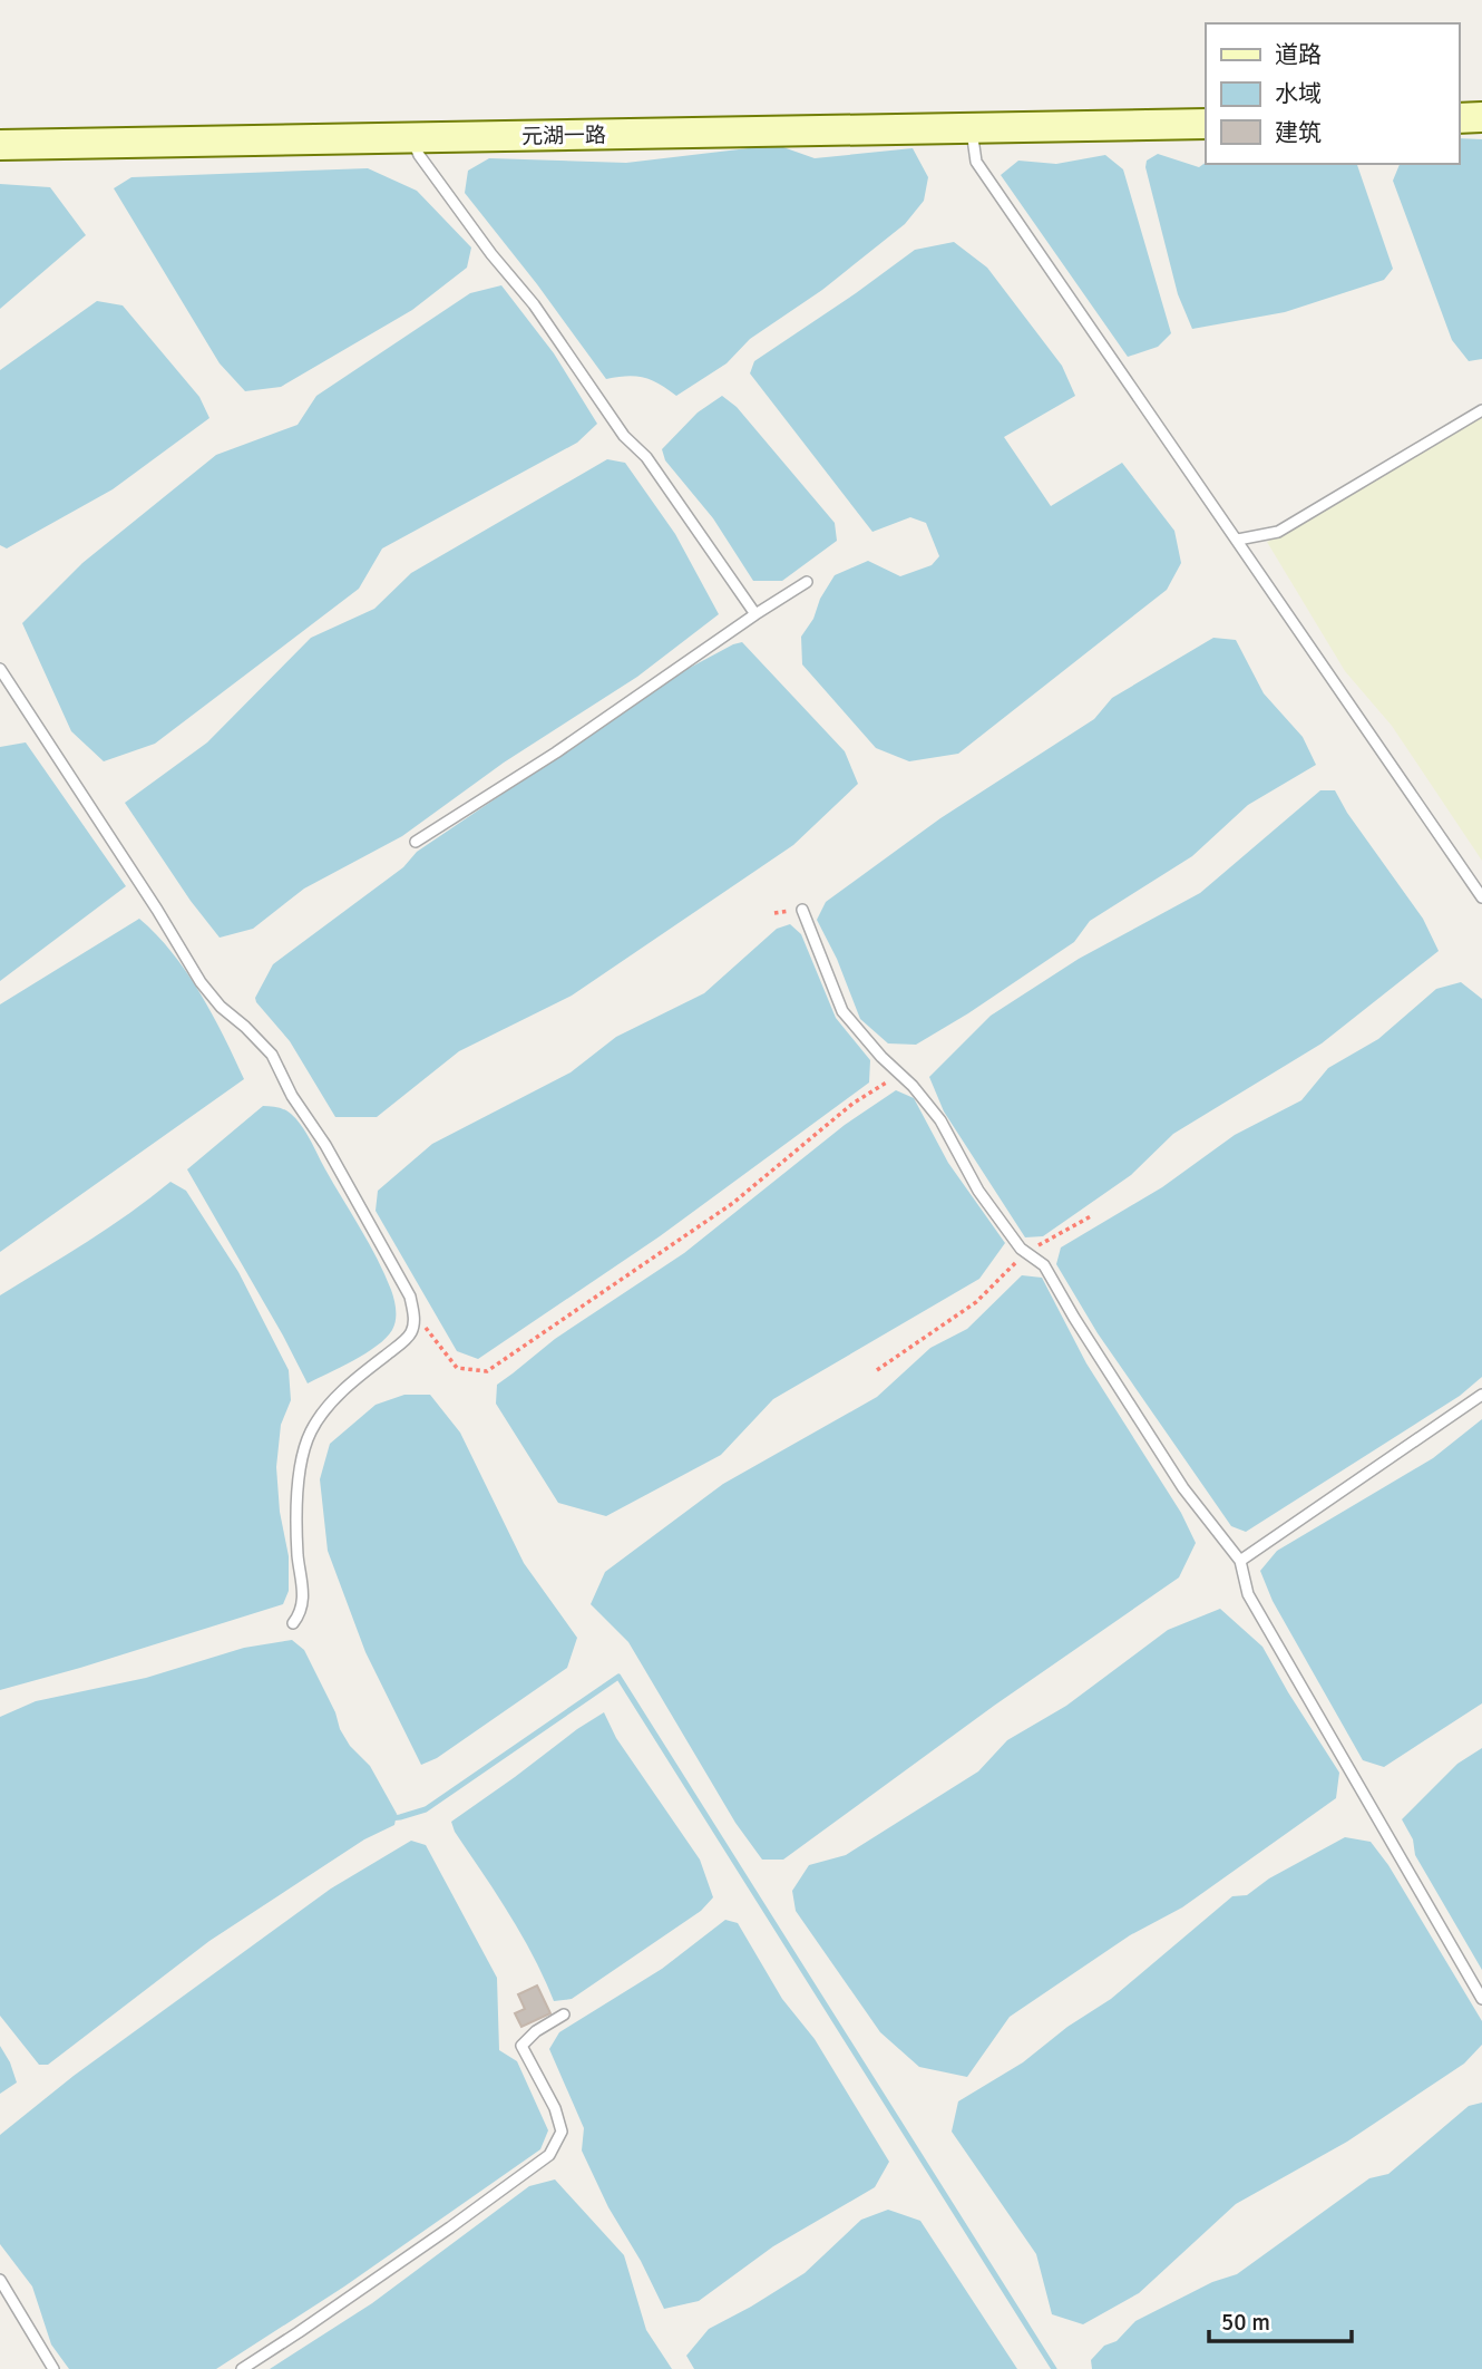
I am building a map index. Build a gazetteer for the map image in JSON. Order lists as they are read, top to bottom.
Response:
{
  "streets": {
    "main road": ["元湖一路"]
  },
  "legend": ["道路", "水域", "建筑"],
  "scale_bar": "50 m"
}
